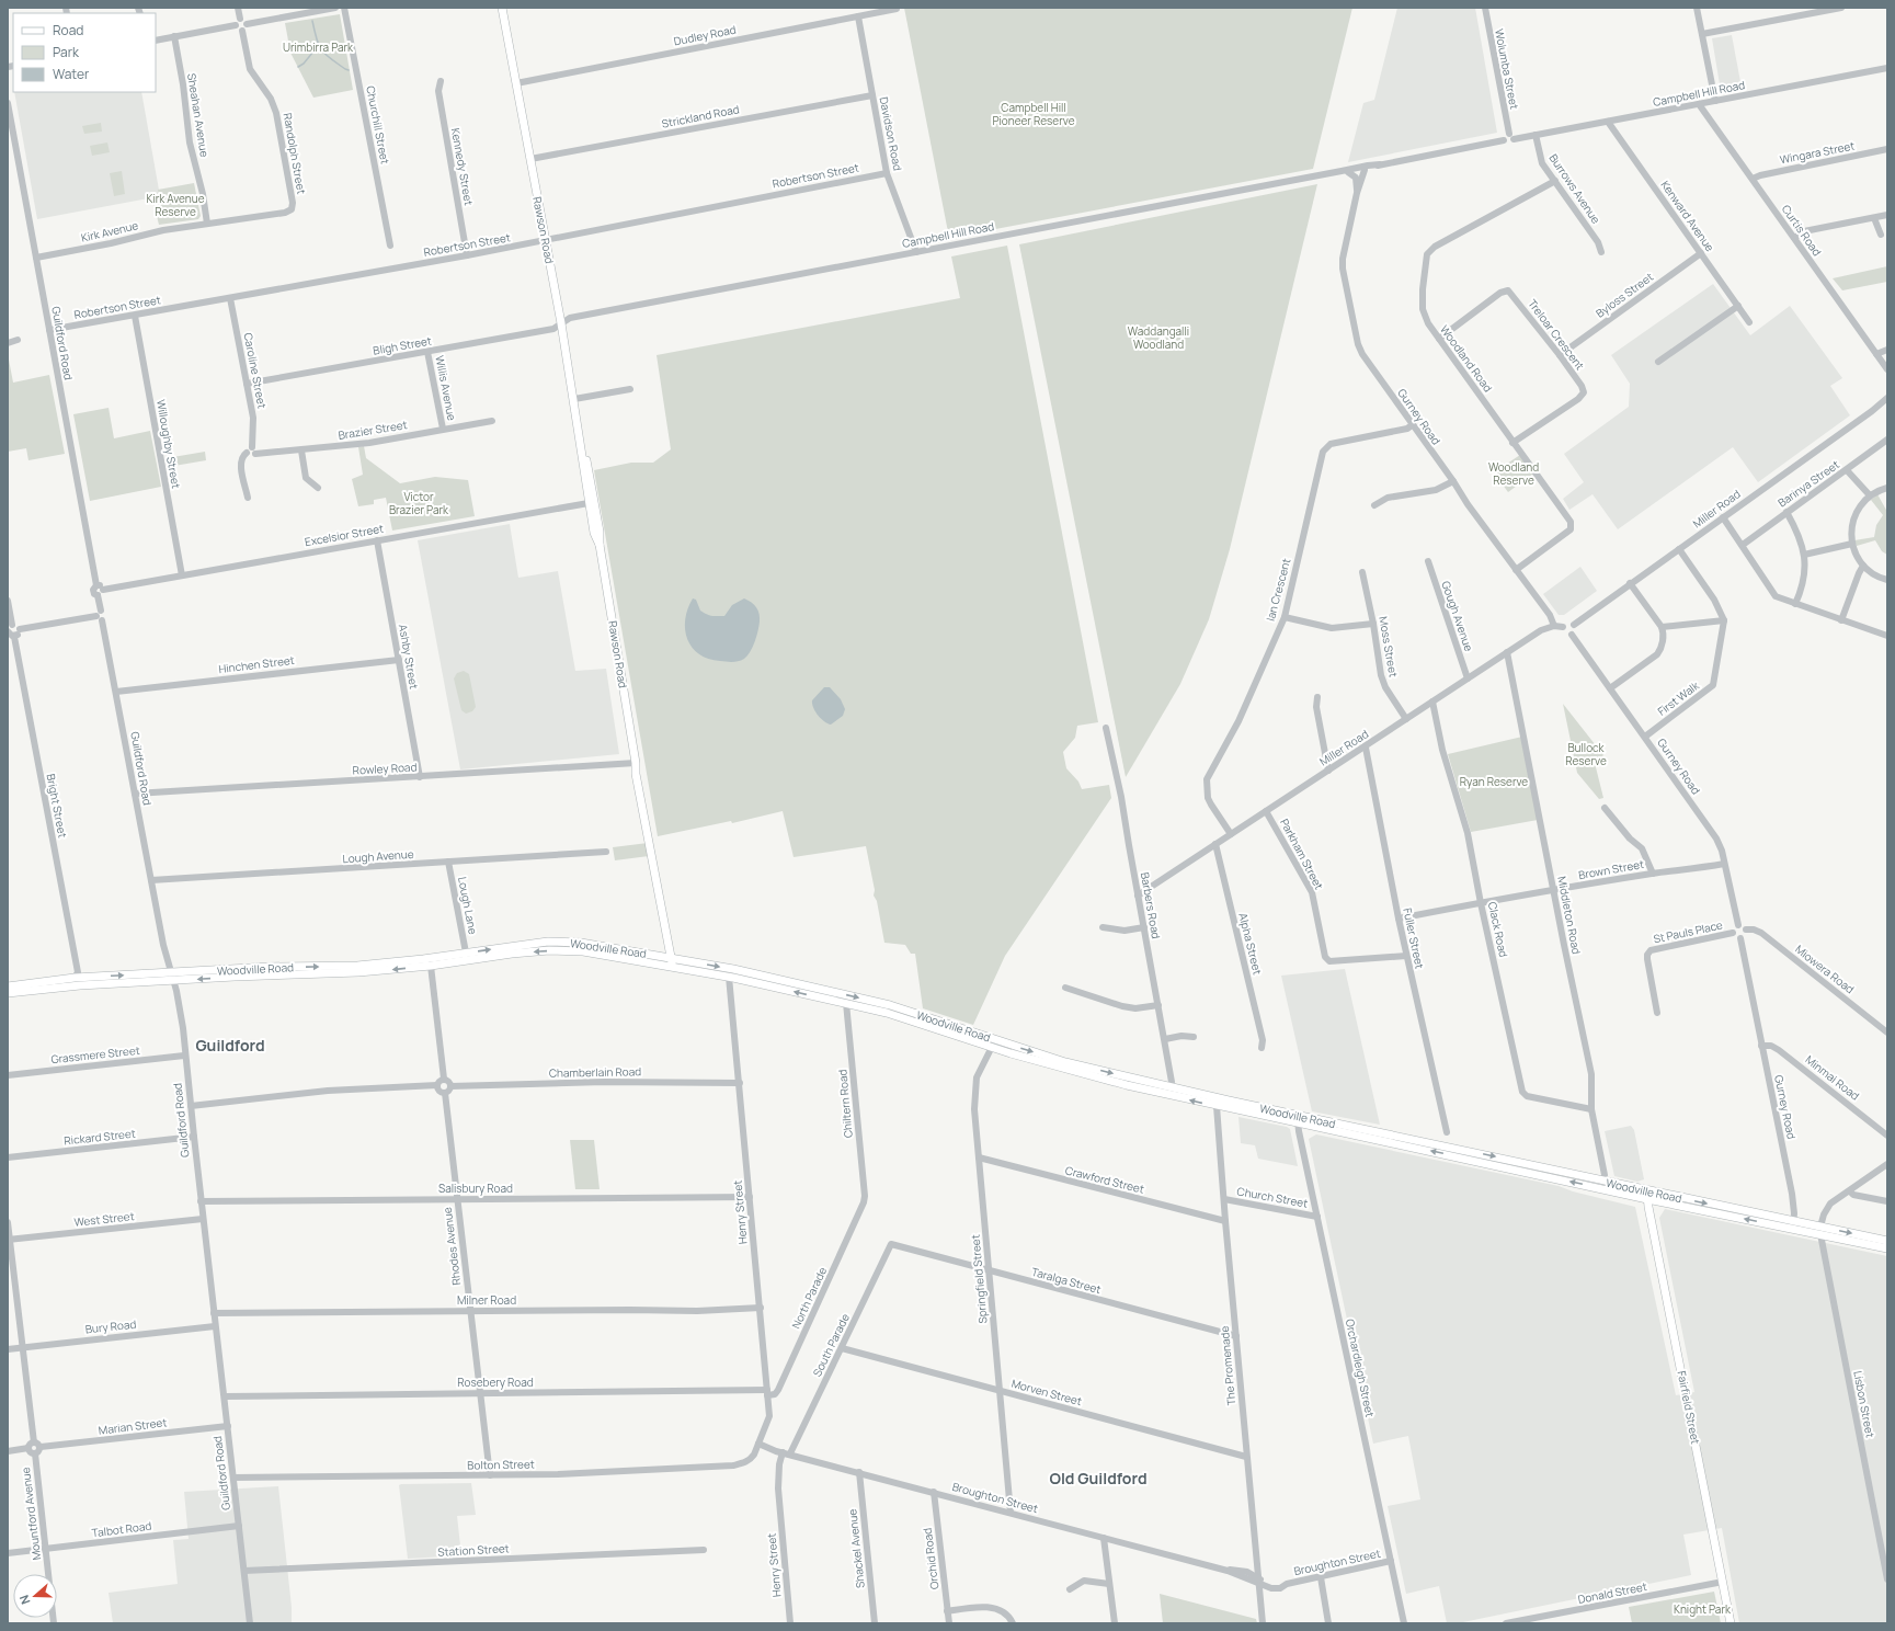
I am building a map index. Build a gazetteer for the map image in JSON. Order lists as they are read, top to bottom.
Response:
{
  "streets": {
    "main road": ["Rawson Road", "Woodville Road", "Fairfield Street"],
    "street": [
      "Dudley Road",
      "Wolumba Street",
      "Campbell Hill Road",
      "Sheahan Avenue",
      "Strickland Road",
      "Churchill Street",
      "Davidson Road",
      "Wingara Street",
      "Randolph Street",
      "Kennedy Street",
      "Robertson Street",
      "Burrows Avenue",
      "Kenward Avenue",
      "Curtis Road",
      "Kirk Avenue",
      "Byloss Street",
      "Treloar Crescent",
      "Guildford Road",
      "Bligh Street",
      "Woodland Road",
      "Caroline Street",
      "Willis Avenue",
      "Gurney Road",
      "Brazier Street",
      "Willoughby Street",
      "Barinya Street",
      "Miller Road",
      "Excelsior Street",
      "Ian Crescent",
      "Gough Avenue",
      "Moss Street",
      "Ashby Street",
      "Hinchen Street",
      "First Walk",
      "Rowley Road",
      "Bright Street",
      "Parkham Street",
      "Lough Avenue",
      "Brown Street",
      "Lough Lane",
      "Barbers Road",
      "Middleton Road",
      "Clack Road",
      "St Pauls Place",
      "Fuller Street",
      "Alpha Street",
      "Miowera Road",
      "Grassmere Street",
      "Chamberlain Road",
      "Minmai Road",
      "Chiltern Road",
      "Rickard Street",
      "Crawford Street",
      "Salisbury Road",
      "Church Street",
      "Henry Street",
      "West Street",
      "Rhodes Avenue",
      "Springfield Street",
      "Taralga Street",
      "North Parade",
      "Milner Road",
      "Bury Road",
      "South Parade",
      "The Promenade",
      "Orchardleigh Street",
      "Rosebery Road",
      "Morven Street",
      "Lisbon Street",
      "Marian Street",
      "Bolton Street",
      "Broughton Street",
      "Mountford Avenue",
      "Talbot Road",
      "Shackel Avenue",
      "Station Street",
      "Orchid Road",
      "Donald Street"
    ]
  },
  "crossings": [
    ["Dudley Road", "Davidson Road"],
    ["Dudley Road", "Rawson Road"],
    ["Wolumba Street", "Campbell Hill Road"],
    ["Campbell Hill Road", "Davidson Road"],
    ["Campbell Hill Road", "Burrows Avenue"],
    ["Campbell Hill Road", "Kenward Avenue"],
    ["Campbell Hill Road", "Rawson Road"],
    ["Campbell Hill Road", "Curtis Road"],
    ["Campbell Hill Road", "Bligh Street"],
    ["Campbell Hill Road", "Gurney Road"],
    ["Sheahan Avenue", "Kirk Avenue"],
    ["Strickland Road", "Davidson Road"],
    ["Strickland Road", "Rawson Road"],
    ["Davidson Road", "Robertson Street"],
    ["Wingara Street", "Curtis Road"],
    ["Randolph Street", "Kirk Avenue"],
    ["Kennedy Street", "Robertson Street"],
    ["Robertson Street", "Rawson Road"],
    ["Robertson Street", "Guildford Road"],
    ["Robertson Street", "Caroline Street"],
    ["Robertson Street", "Willoughby Street"],
    ["Burrows Avenue", "Woodland Road"],
    ["Kenward Avenue", "Byloss Street"],
    ["Rawson Road", "Bligh Street"],
    ["Rawson Road", "Excelsior Street"],
    ["Rawson Road", "Rowley Road"],
    ["Rawson Road", "Woodville Road"],
    ["Kirk Avenue", "Guildford Road"],
    ["Byloss Street", "Treloar Crescent"],
    ["Treloar Crescent", "Woodland Road"],
    ["Guildford Road", "Excelsior Street"],
    ["Guildford Road", "Hinchen Street"],
    ["Guildford Road", "Rowley Road"],
    ["Guildford Road", "Lough Avenue"],
    ["Guildford Road", "Woodville Road"],
    ["Guildford Road", "Grassmere Street"],
    ["Guildford Road", "Rickard Street"],
    ["Guildford Road", "Salisbury Road"],
    ["Guildford Road", "West Street"],
    ["Guildford Road", "Milner Road"],
    ["Guildford Road", "Bury Road"],
    ["Guildford Road", "Rosebery Road"],
    ["Guildford Road", "Marian Street"],
    ["Guildford Road", "Bolton Street"],
    ["Guildford Road", "Talbot Road"],
    ["Guildford Road", "Station Street"],
    ["Bligh Street", "Caroline Street"],
    ["Bligh Street", "Willis Avenue"],
    ["Woodland Road", "Gurney Road"],
    ["Caroline Street", "Brazier Street"],
    ["Willis Avenue", "Brazier Street"],
    ["Gurney Road", "Miller Road"],
    ["Gurney Road", "Ian Crescent"],
    ["Gurney Road", "First Walk"],
    ["Gurney Road", "Brown Street"],
    ["Gurney Road", "St Pauls Place"],
    ["Gurney Road", "Woodville Road"],
    ["Gurney Road", "Miowera Road"],
    ["Gurney Road", "Minmai Road"],
    ["Willoughby Street", "Excelsior Street"],
    ["Miller Road", "Ian Crescent"],
    ["Miller Road", "Gough Avenue"],
    ["Miller Road", "Moss Street"],
    ["Miller Road", "Parkham Street"],
    ["Miller Road", "Barbers Road"],
    ["Miller Road", "Middleton Road"],
    ["Miller Road", "Clack Road"],
    ["Miller Road", "Fuller Street"],
    ["Miller Road", "Alpha Street"],
    ["Excelsior Street", "Ashby Street"],
    ["Ashby Street", "Hinchen Street"],
    ["Ashby Street", "Rowley Road"],
    ["Bright Street", "Woodville Road"],
    ["Parkham Street", "Fuller Street"],
    ["Lough Avenue", "Lough Lane"],
    ["Brown Street", "Middleton Road"],
    ["Brown Street", "Clack Road"],
    ["Brown Street", "Fuller Street"],
    ["Lough Lane", "Woodville Road"],
    ["Barbers Road", "Woodville Road"],
    ["Middleton Road", "Clack Road"],
    ["Middleton Road", "Woodville Road"],
    ["St Pauls Place", "Miowera Road"],
    ["Woodville Road", "Chiltern Road"],
    ["Woodville Road", "Henry Street"],
    ["Woodville Road", "Springfield Street"],
    ["Woodville Road", "The Promenade"],
    ["Woodville Road", "Orchardleigh Street"],
    ["Woodville Road", "Lisbon Street"],
    ["Woodville Road", "Fairfield Street"],
    ["Chamberlain Road", "Henry Street"],
    ["Chamberlain Road", "Rhodes Avenue"],
    ["Chiltern Road", "North Parade"],
    ["Crawford Street", "Springfield Street"],
    ["Crawford Street", "The Promenade"],
    ["Salisbury Road", "Henry Street"],
    ["Salisbury Road", "Rhodes Avenue"],
    ["Church Street", "The Promenade"],
    ["Church Street", "Orchardleigh Street"],
    ["Henry Street", "North Parade"],
    ["Henry Street", "Milner Road"],
    ["Henry Street", "Rosebery Road"],
    ["Henry Street", "Bolton Street"],
    ["Henry Street", "Broughton Street"],
    ["Rhodes Avenue", "Milner Road"],
    ["Rhodes Avenue", "Rosebery Road"],
    ["Rhodes Avenue", "Bolton Street"],
    ["Springfield Street", "Taralga Street"],
    ["Springfield Street", "Morven Street"],
    ["Springfield Street", "Broughton Street"],
    ["Taralga Street", "South Parade"],
    ["Taralga Street", "The Promenade"],
    ["North Parade", "Rosebery Road"],
    ["South Parade", "Morven Street"],
    ["South Parade", "Broughton Street"],
    ["The Promenade", "Morven Street"],
    ["The Promenade", "Broughton Street"],
    ["Orchardleigh Street", "Broughton Street"],
    ["Fairfield Street", "Donald Street"],
    ["Marian Street", "Mountford Avenue"],
    ["Bolton Street", "Broughton Street"],
    ["Broughton Street", "Shackel Avenue"],
    ["Broughton Street", "Orchid Road"],
    ["Mountford Avenue", "Talbot Road"]
  ],
  "districts": ["Guildford", "Old Guildford"],
  "parks": [
    "Urimbirra Park",
    "Campbell Hill Pioneer Reserve",
    "Kirk Avenue Reserve",
    "Waddangalli Woodland",
    "Woodland Reserve",
    "Victor Brazier Park",
    "Bullock Reserve",
    "Ryan Reserve",
    "Knight Park"
  ],
  "legend": ["Road", "Park", "Water"],
  "north": "left"
}
